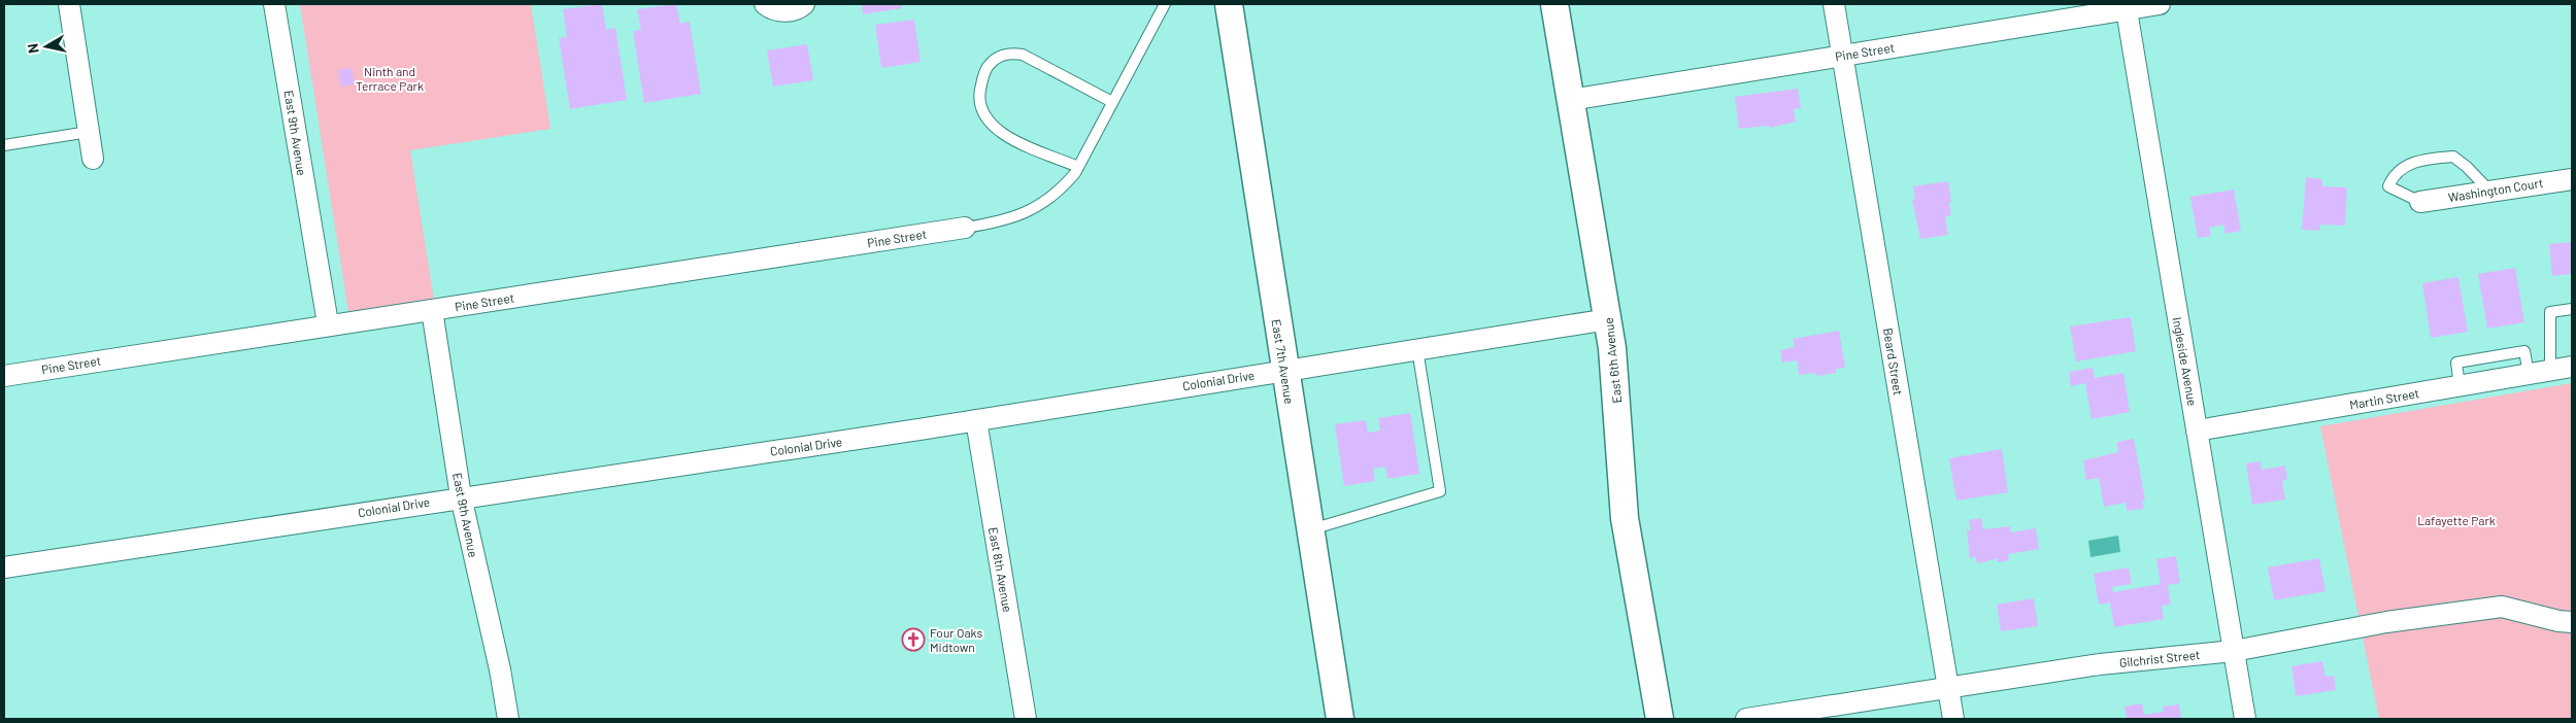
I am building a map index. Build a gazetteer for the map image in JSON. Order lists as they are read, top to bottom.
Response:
{
  "streets": {
    "street": [
      "Pine Street",
      "East 9th Avenue",
      "Washington Court",
      "East 6th Avenue",
      "East 7th Avenue",
      "Beard Street",
      "Ingleside Avenue",
      "Colonial Drive",
      "Martin Street",
      "East 8th Avenue",
      "Gilchrist Street"
    ]
  },
  "crossings": [
    ["Pine Street", "East 9th Avenue"],
    ["Pine Street", "East 6th Avenue"],
    ["Pine Street", "Beard Street"],
    ["Pine Street", "Ingleside Avenue"],
    ["East 9th Avenue", "Colonial Drive"],
    ["East 6th Avenue", "Colonial Drive"],
    ["East 7th Avenue", "Colonial Drive"],
    ["Beard Street", "Gilchrist Street"],
    ["Ingleside Avenue", "Martin Street"],
    ["Ingleside Avenue", "Gilchrist Street"],
    ["Colonial Drive", "East 8th Avenue"]
  ],
  "parks": ["Ninth and Terrace Park", "Lafayette Park"],
  "places": {
    "church": ["Four Oaks Midtown"]
  },
  "north": "left"
}
